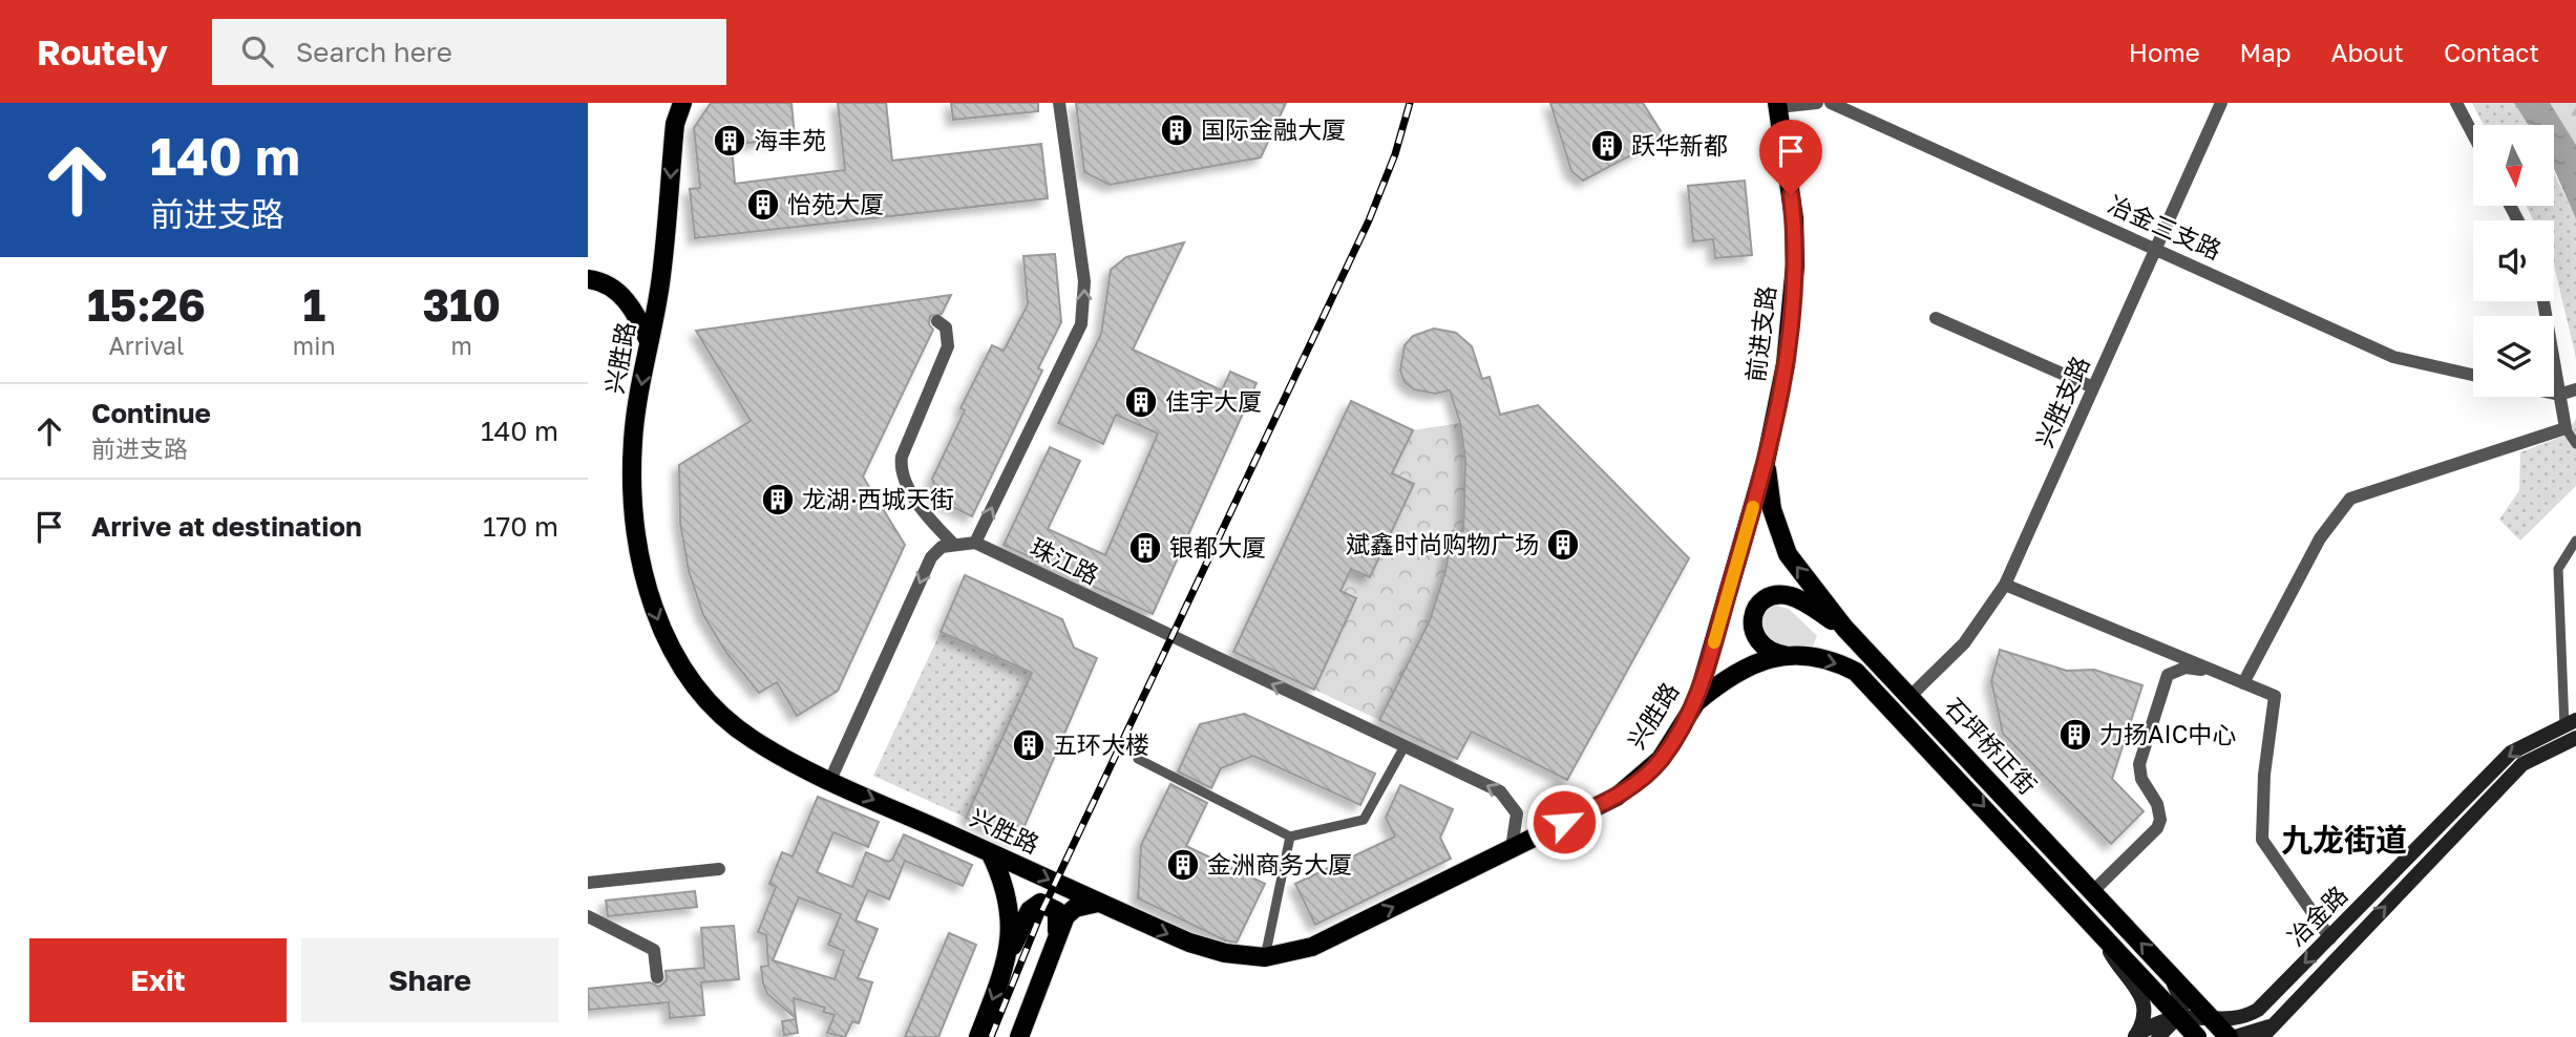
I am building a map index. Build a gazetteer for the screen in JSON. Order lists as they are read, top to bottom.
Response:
{
  "streets": {
    "main road": [
      "前进支路",
      "兴胜路",
      "石坪桥正街",
      "冶金路"
    ],
    "street": ["冶金三支路", "兴胜支路", "珠江路"]
  },
  "crossings": [
    ["冶金三支路", "兴胜支路"],
    ["前进支路", "兴胜路"],
    ["前进支路", "石坪桥正街"],
    ["兴胜路", "珠江路"],
    ["兴胜路", "石坪桥正街"],
    ["兴胜支路", "石坪桥正街"],
    ["石坪桥正街", "冶金路"]
  ],
  "one_way": ["珠江路"],
  "districts": ["九龙街道"],
  "places": {
    "building": [
      "国际金融大厦",
      "海丰苑",
      "跃华新都",
      "怡苑大厦",
      "佳宇大厦",
      "龙湖·西城天街",
      "斌鑫时尚购物广场",
      "银都大厦",
      "力扬AIC中心",
      "五环大楼",
      "金洲商务大厦"
    ]
  },
  "north": "bottom",
  "page": {
    "header": "Routely",
    "search": "Search here",
    "nav": [
      "Home",
      "Map",
      "About",
      "Contact"
    ],
    "turn": ["140 m", "前进支路"],
    "eta": [
      "15:26",
      "Arrival",
      "1",
      "min",
      "310",
      "m"
    ],
    "list": [
      {
        "name": "Continue",
        "note": "前进支路",
        "value": "140 m"
      },
      {
        "name": "Arrive at destination",
        "value": "170 m"
      }
    ],
    "buttons": ["Exit", "Share"]
  }
}
